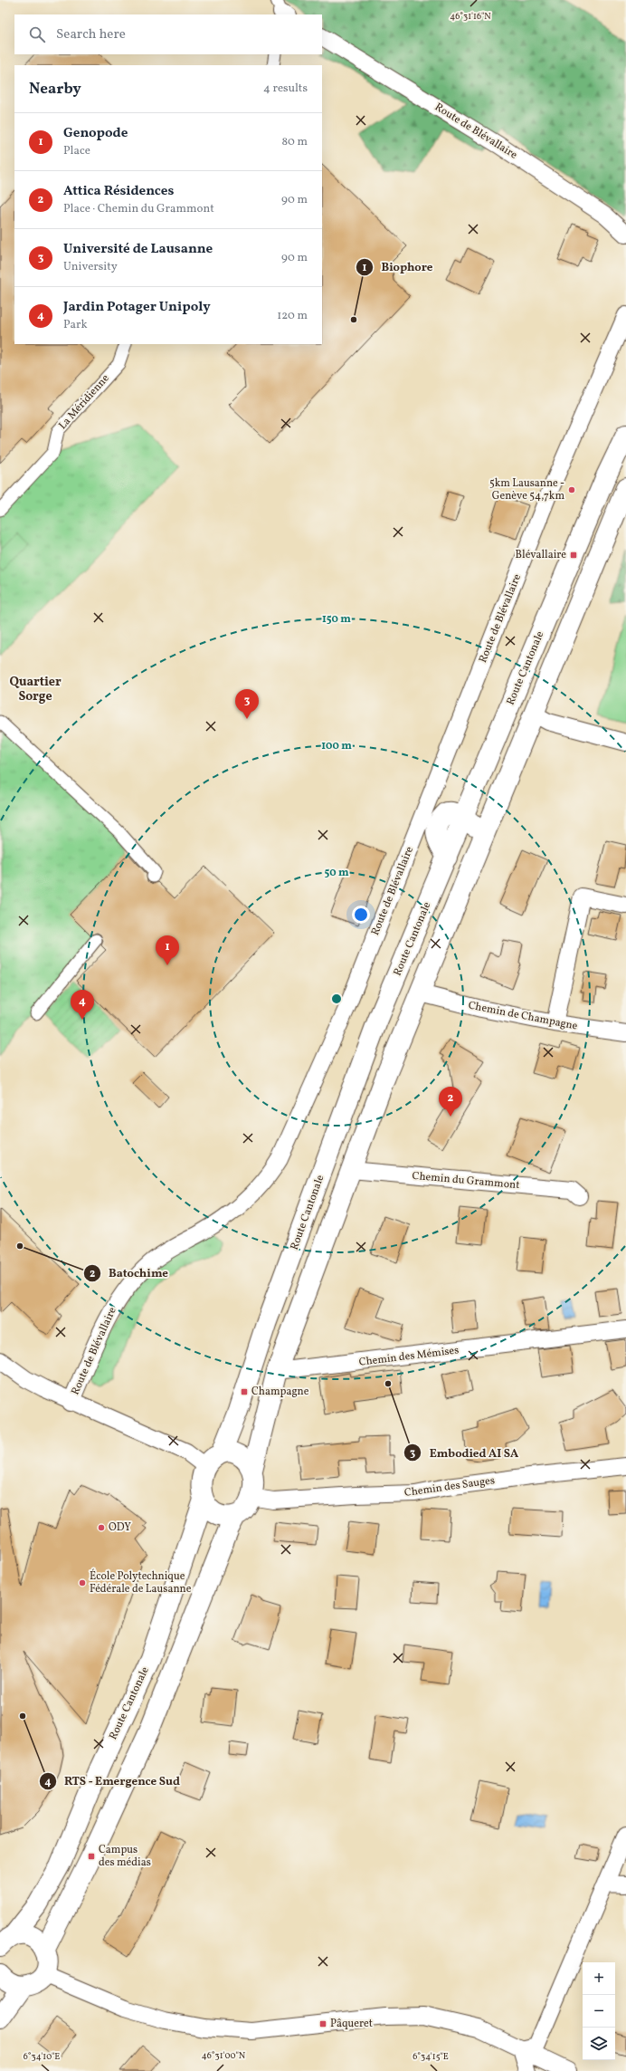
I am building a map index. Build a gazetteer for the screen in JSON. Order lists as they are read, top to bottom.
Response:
{
  "streets": {
    "main road": ["Route Cantonale"],
    "street": [
      "Route de Blévallaire",
      "La Méridienne",
      "Chemin de Champagne",
      "Chemin du Grammont",
      "Chemin des Mémises",
      "Chemin des Sauges"
    ]
  },
  "crossings": [
    ["Route Cantonale", "Chemin des Sauges"]
  ],
  "districts": ["Quartier Sorge"],
  "places": {
    "other": [
      "Biophore",
      "5km Lausanne - Genève 54,7km",
      "Batochime",
      "Embodied AI SA",
      "ODY",
      "École Polytechnique Fédérale de Lausanne",
      "RTS - Emergence Sud"
    ],
    "transit": [
      "Blévallaire",
      "Champagne",
      "Campus des médias",
      "Pâqueret"
    ]
  },
  "page": {
    "search": "Search here",
    "heading": ["Nearby", "4 results"],
    "list": [
      {
        "mark": "1",
        "name": "Genopode",
        "note": "Place",
        "value": "80 m"
      },
      {
        "mark": "2",
        "name": "Attica Résidences",
        "note": "Place · Chemin du Grammont",
        "value": "90 m"
      },
      {
        "mark": "3",
        "name": "Université de Lausanne",
        "note": "University",
        "value": "90 m"
      },
      {
        "mark": "4",
        "name": "Jardin Potager Unipoly",
        "note": "Park",
        "value": "120 m"
      }
    ],
    "pins": [
      "3",
      "1",
      "4",
      "2"
    ],
    "map_buttons": ["+", "−"]
  },
  "coordinates": [
    "46°31'16\"N",
    "46°31'00\"N",
    "6°34'10\"E",
    "6°34'15\"E"
  ],
  "rings": ["150 m", "100 m", "50 m"]
}
